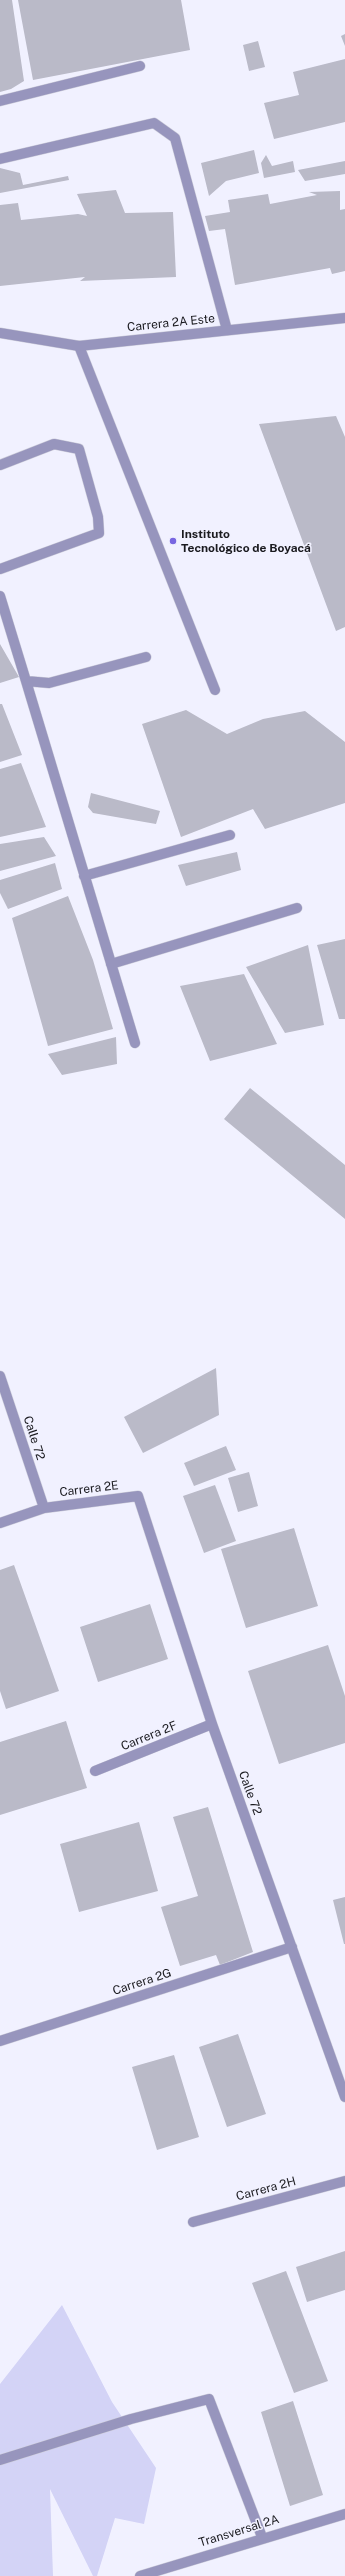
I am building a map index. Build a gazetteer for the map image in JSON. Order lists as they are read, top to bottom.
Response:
{
  "streets": {
    "street": [
      "Carrera 2A Este",
      "Calle 72",
      "Carrera 2E",
      "Carrera 2F",
      "Carrera 2G",
      "Carrera 2H",
      "Transversal 2A"
    ]
  },
  "crossings": [
    ["Calle 72", "Carrera 2E"],
    ["Calle 72", "Carrera 2F"],
    ["Calle 72", "Carrera 2G"]
  ],
  "places": ["Instituto Tecnológico de Boyacá"]
}
